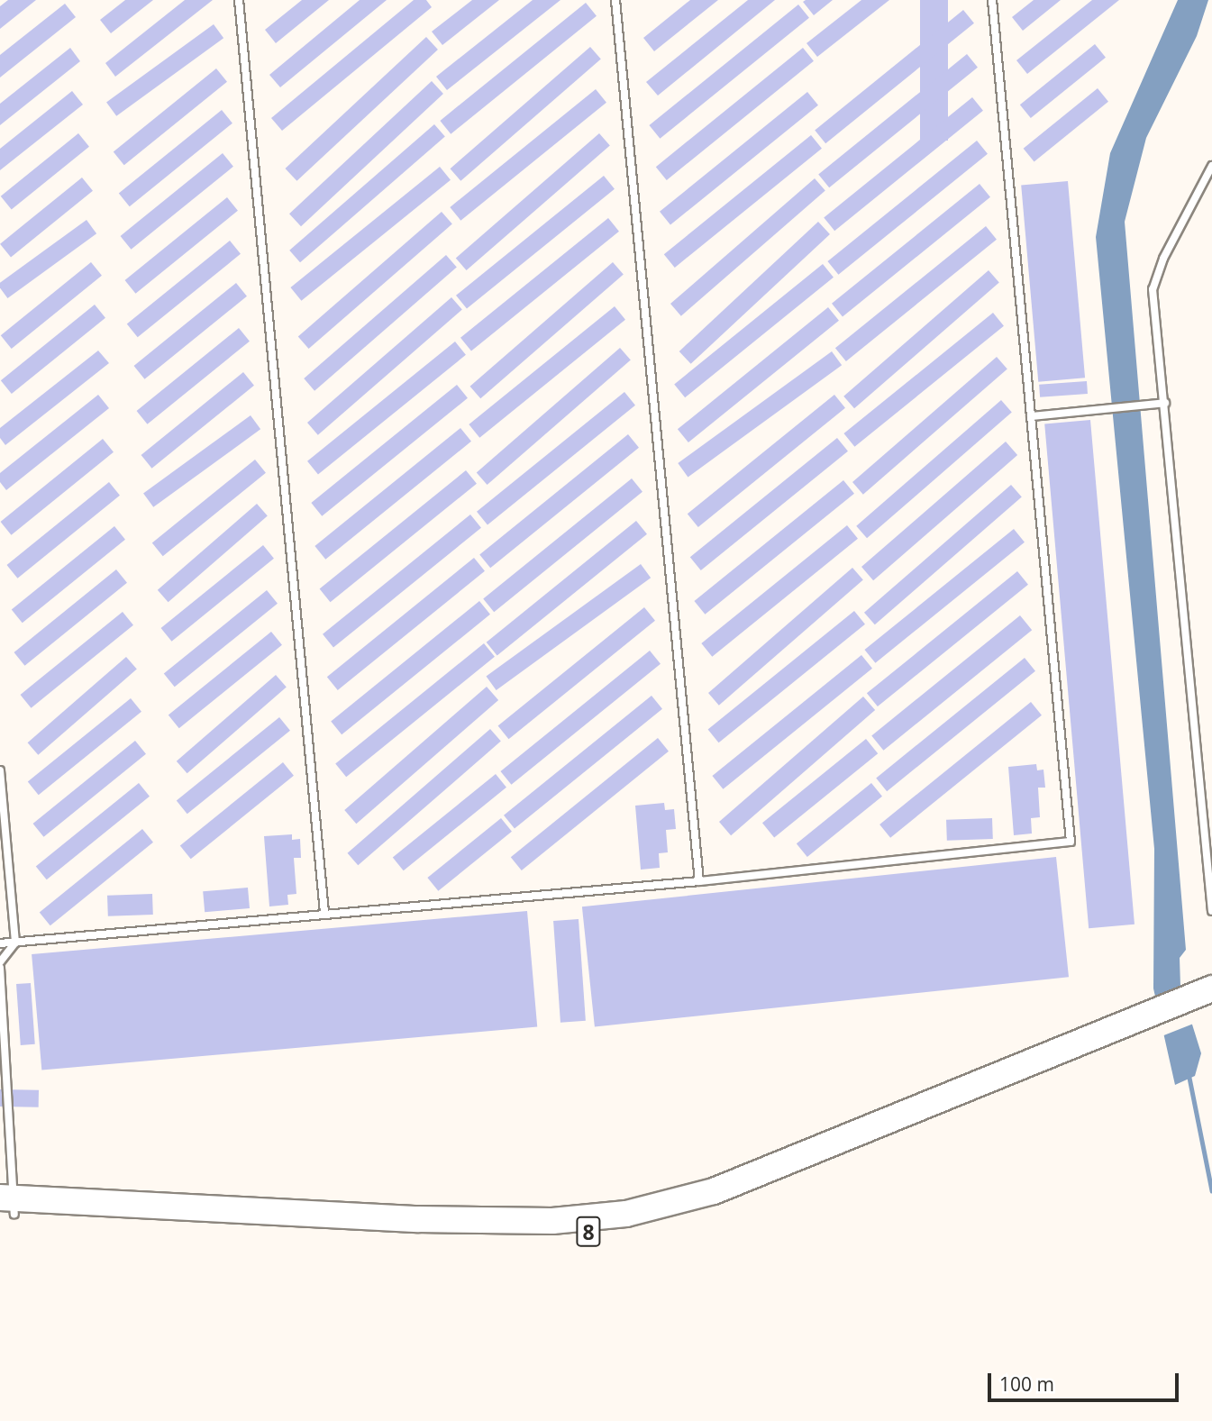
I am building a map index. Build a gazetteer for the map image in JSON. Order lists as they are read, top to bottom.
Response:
{
  "streets": {
    "highway": ["8"]
  },
  "scale_bar": "100 m"
}
